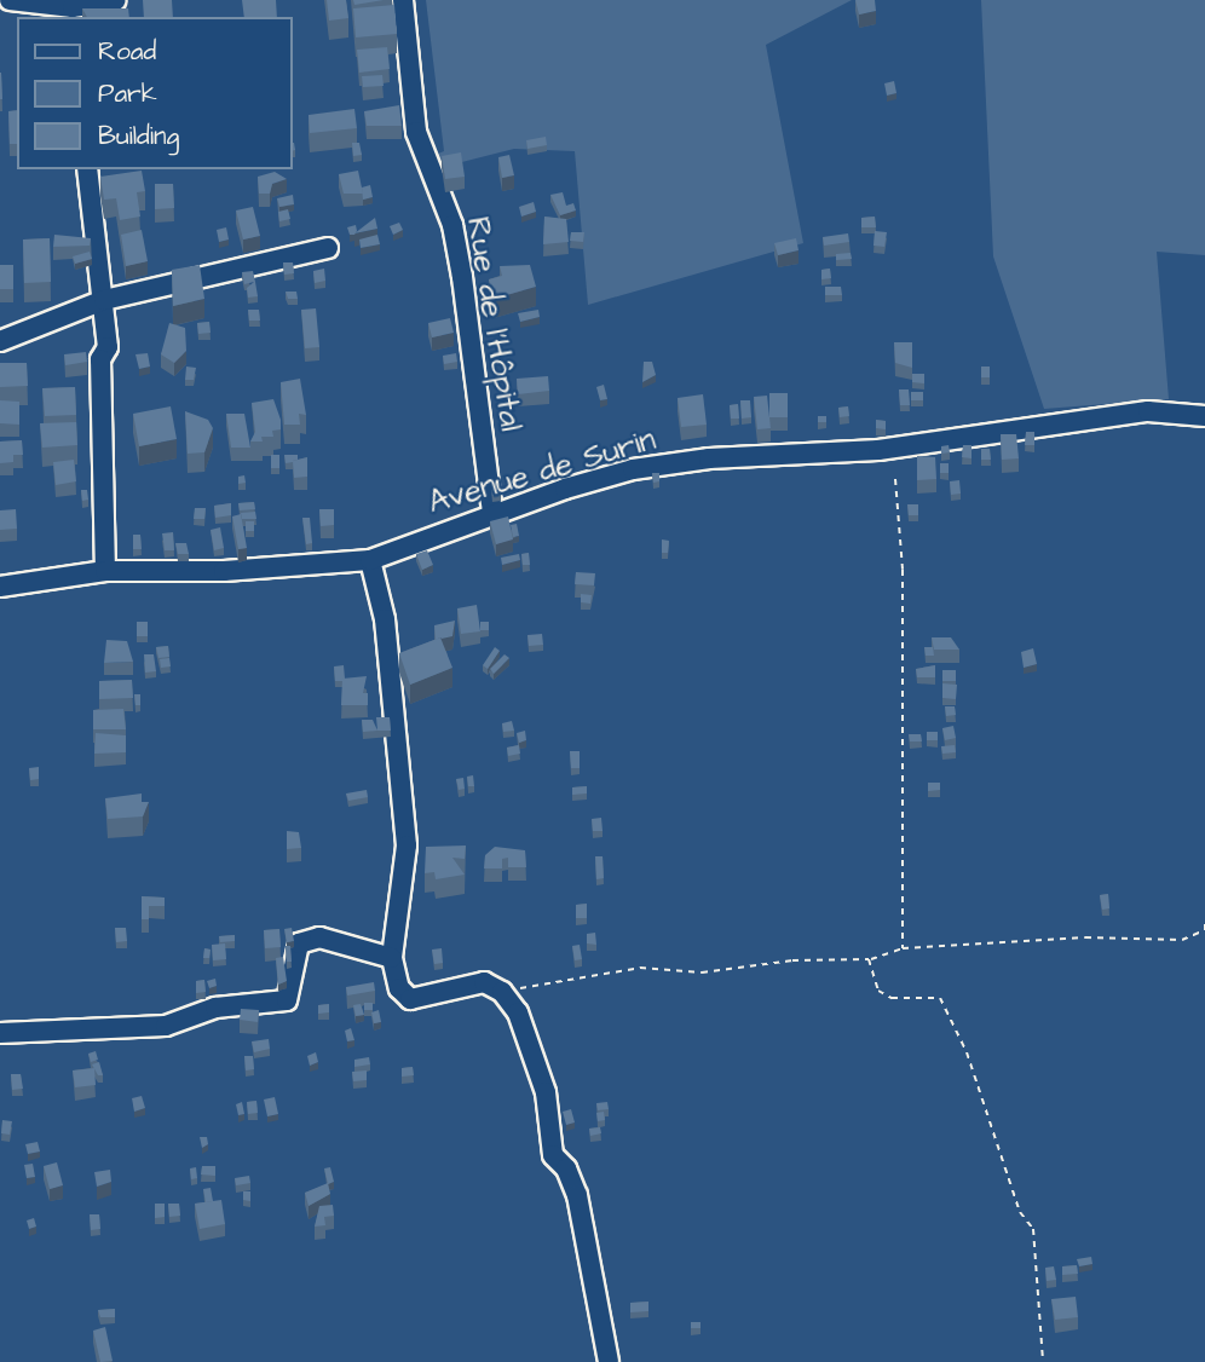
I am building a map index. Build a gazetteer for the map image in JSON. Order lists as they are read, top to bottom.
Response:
{
  "streets": {
    "street": ["Rue de l'Hôpital", "Avenue de Surin"]
  },
  "crossings": [
    ["Rue de l'Hôpital", "Avenue de Surin"]
  ],
  "legend": ["Road", "Park", "Building"]
}
